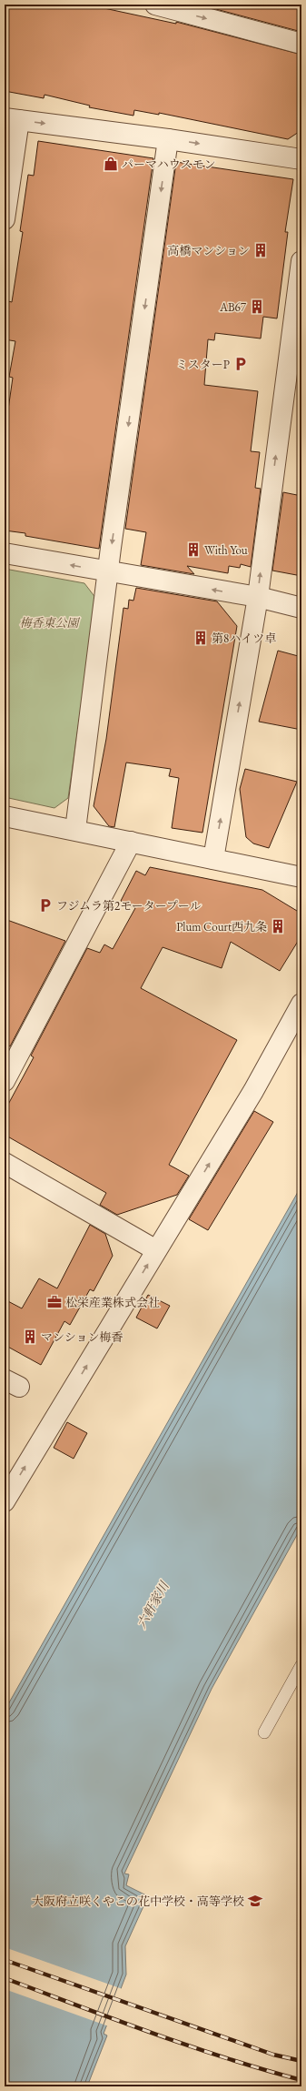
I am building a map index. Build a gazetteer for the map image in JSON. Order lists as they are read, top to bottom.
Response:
{
  "water": ["六軒家川"],
  "parks": ["梅香東公園"],
  "places": {
    "shop": ["パーマハウスモン"],
    "building": [
      "高橋マンション",
      "AB67",
      "With You",
      "第8ハイツ卓",
      "Plum Court西九条",
      "マンション梅香"
    ],
    "parking": ["ミスターP", "フジムラ第2モータープール"],
    "office": ["松栄産業株式会社"],
    "school or university": ["大阪府立咲くやこの花中学校・高等学校"]
  }
}
